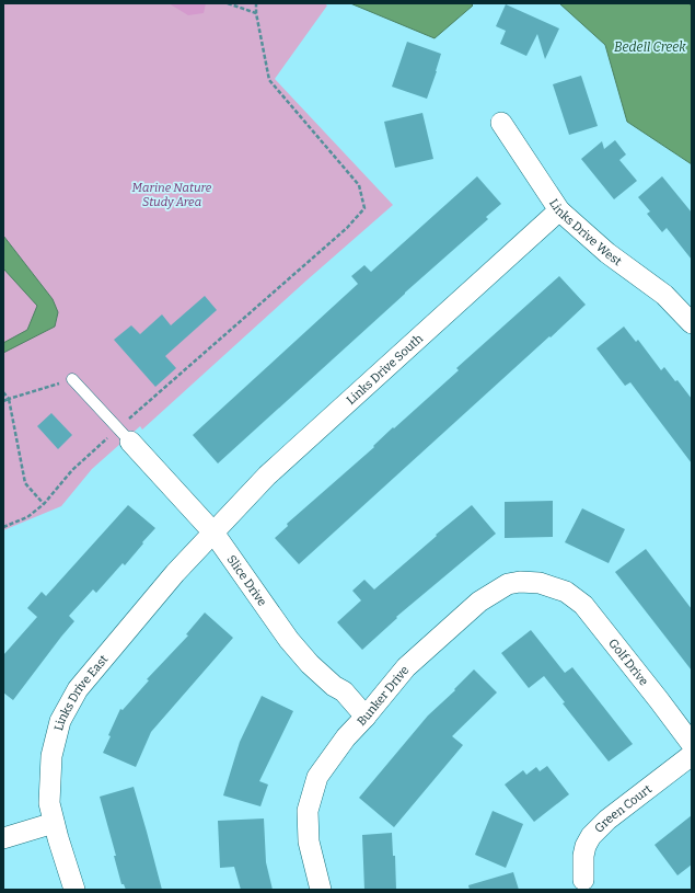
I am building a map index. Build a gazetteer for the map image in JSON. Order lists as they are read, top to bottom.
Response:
{
  "streets": {
    "street": [
      "Links Drive West",
      "Links Drive South",
      "Slice Drive",
      "Golf Drive",
      "Links Drive East",
      "Bunker Drive",
      "Green Court"
    ]
  },
  "crossings": [
    ["Links Drive West", "Links Drive South"],
    ["Links Drive South", "Slice Drive"],
    ["Links Drive South", "Links Drive East"],
    ["Slice Drive", "Links Drive East"],
    ["Slice Drive", "Bunker Drive"],
    ["Golf Drive", "Bunker Drive"]
  ],
  "water": ["Bedell Creek"],
  "parks": ["Marine Nature Study Area"]
}
